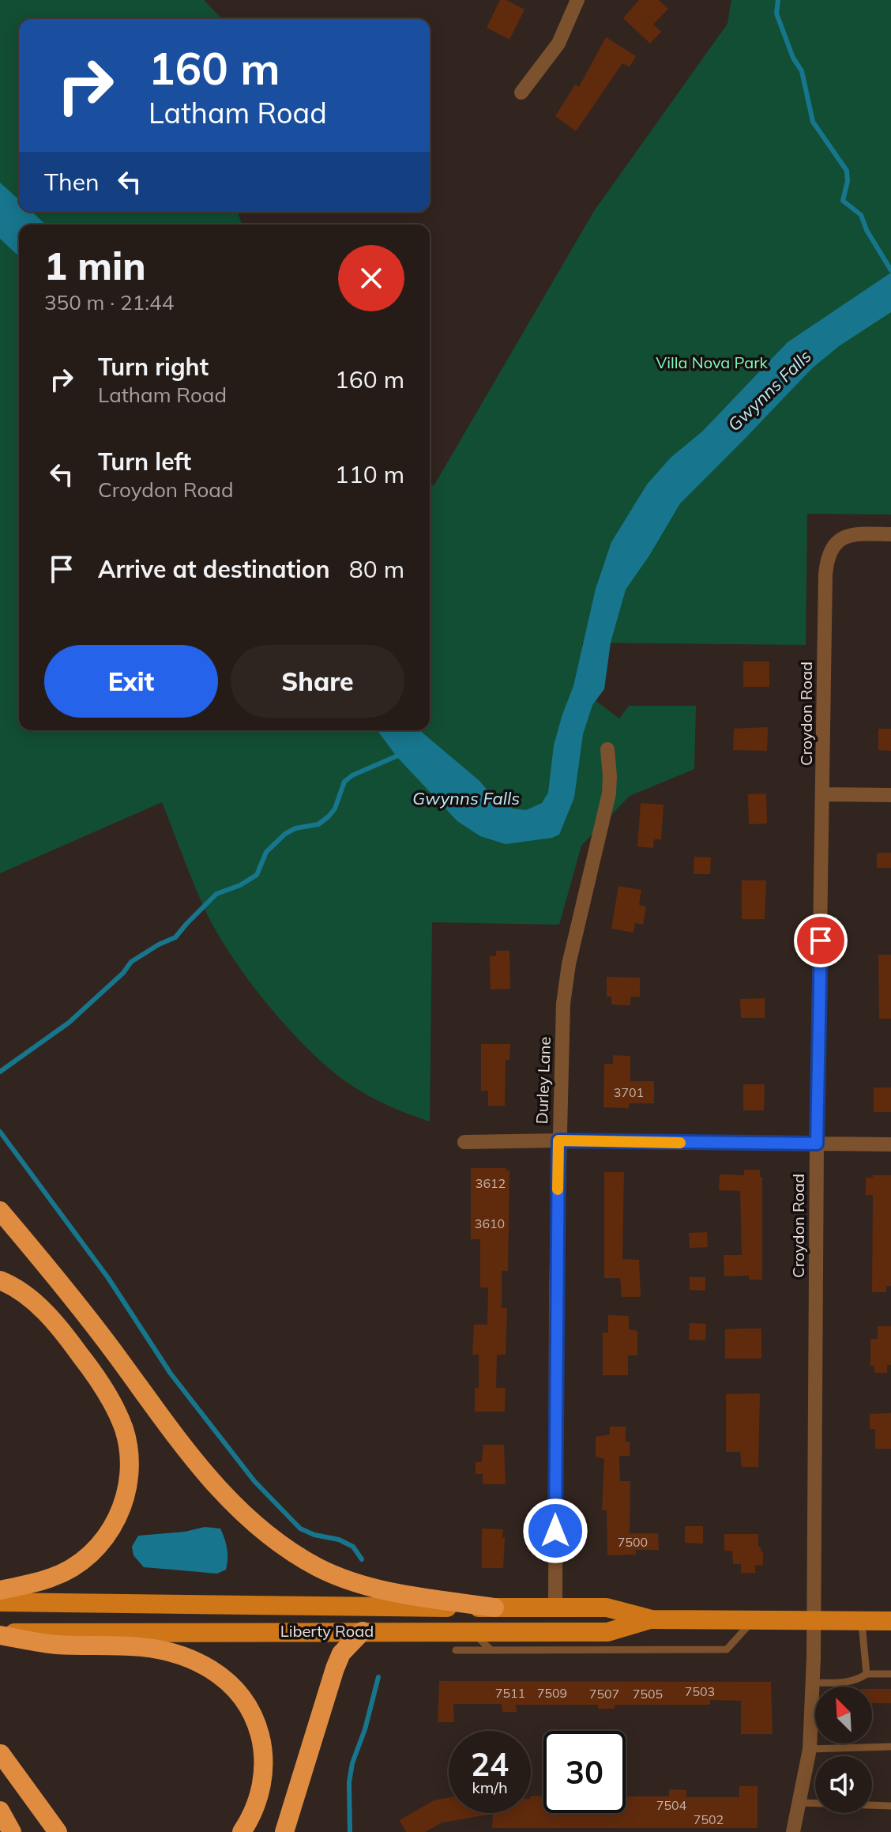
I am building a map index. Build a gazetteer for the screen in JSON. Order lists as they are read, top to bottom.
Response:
{
  "streets": {
    "main road": ["Liberty Road"],
    "street": ["Croydon Road", "Durley Lane"]
  },
  "crossings": [
    ["Croydon Road", "Liberty Road"],
    ["Durley Lane", "Liberty Road"]
  ],
  "water": ["Gwynns Falls"],
  "parks": ["Villa Nova Park"],
  "house_numbers": [
    "3701",
    "3612",
    "3610",
    "7500",
    "7503",
    "7511",
    "7509",
    "7507",
    "7505",
    "7504",
    "7502"
  ],
  "north": "top left",
  "page": {
    "turn": ["160 m", "Latham Road"],
    "then": "Then",
    "heading": ["1 min", "350 m · 21:44"],
    "list": [
      {
        "name": "Turn right",
        "note": "Latham Road",
        "value": "160 m"
      },
      {
        "name": "Turn left",
        "note": "Croydon Road",
        "value": "110 m"
      },
      {
        "name": "Arrive at destination",
        "value": "80 m"
      }
    ],
    "buttons": ["Exit", "Share"],
    "speed": "24 km/h",
    "limit": "30"
  }
}
